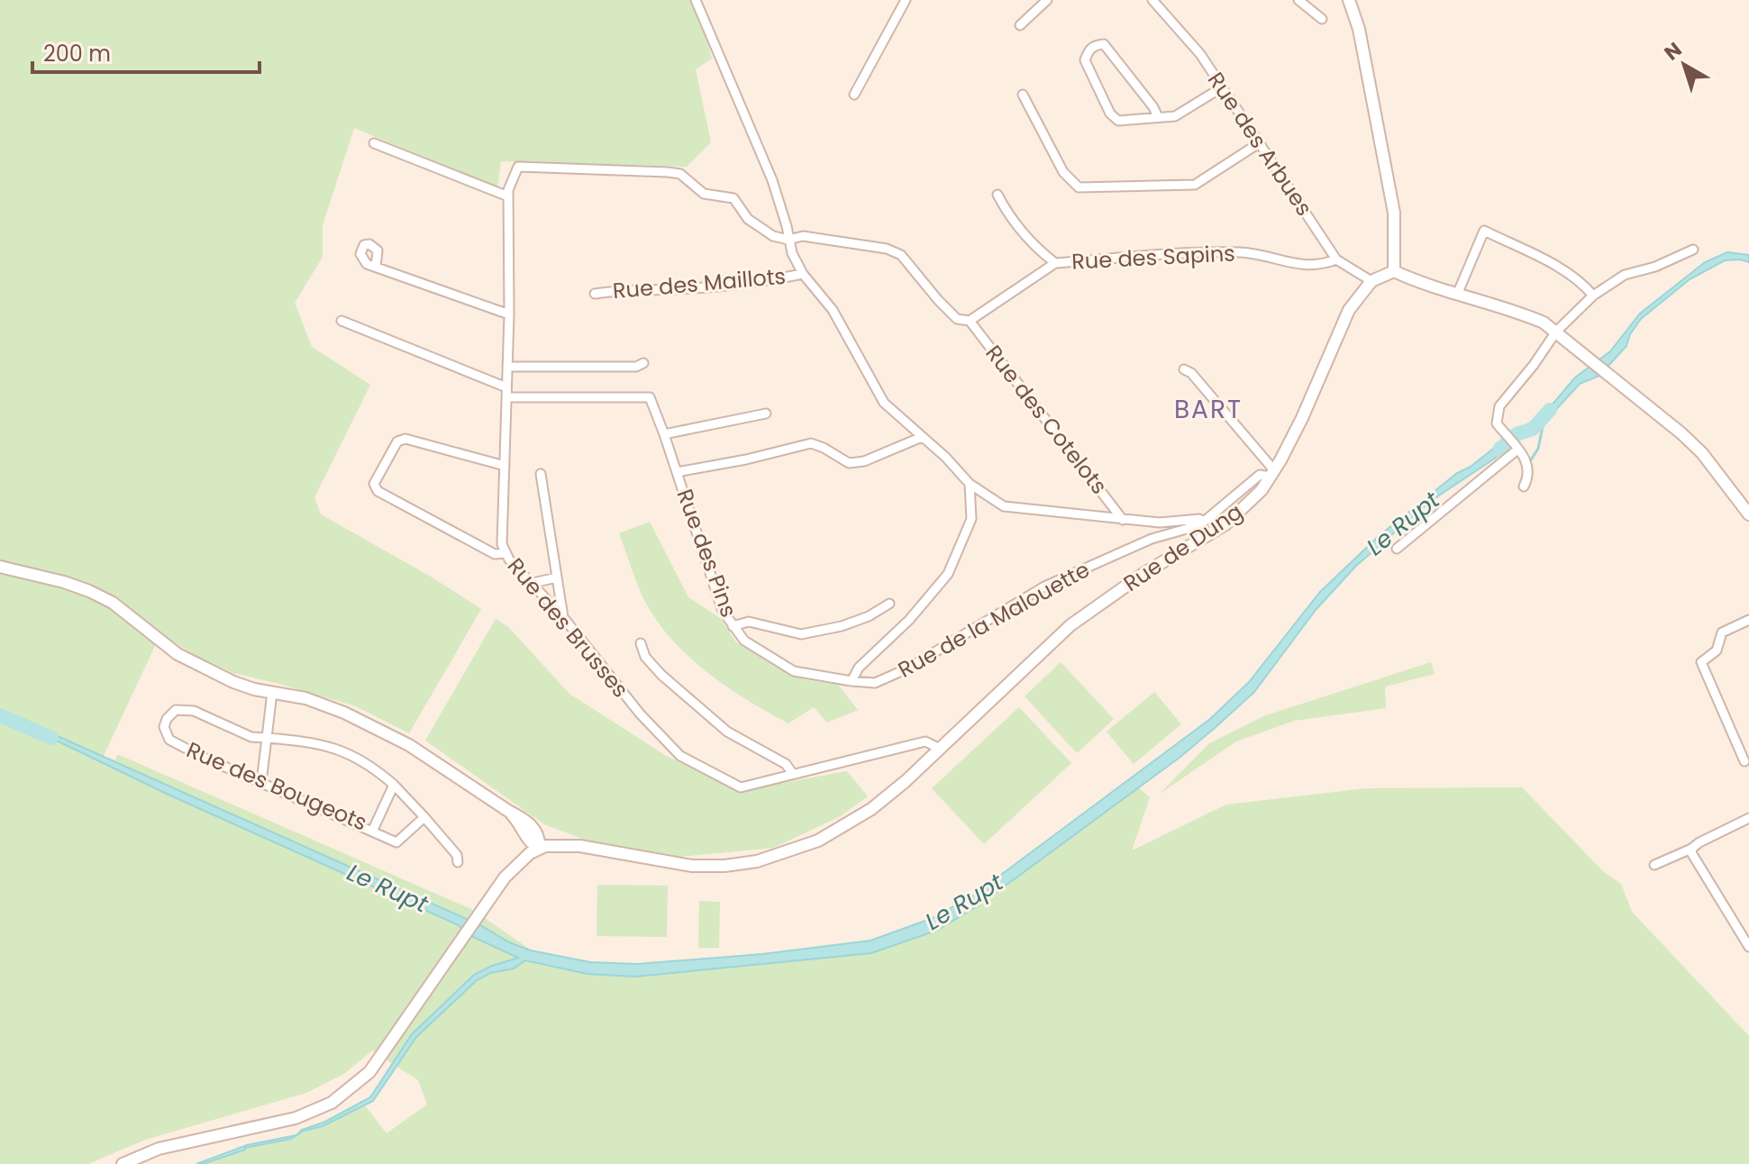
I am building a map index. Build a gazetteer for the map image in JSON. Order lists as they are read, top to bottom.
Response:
{
  "streets": {
    "main road": ["Rue de Dung"],
    "street": [
      "Rue des Arbues",
      "Rue des Sapins",
      "Rue des Maillots",
      "Rue des Cotelots",
      "Rue des Pins",
      "Rue de la Malouette",
      "Rue des Brusses",
      "Rue des Bougeots"
    ]
  },
  "crossings": [
    ["Rue des Arbues", "Rue des Sapins"],
    ["Rue des Arbues", "Rue de Dung"],
    ["Rue des Sapins", "Rue des Cotelots"],
    ["Rue de Dung", "Rue de la Malouette"],
    ["Rue de Dung", "Rue des Brusses"],
    ["Rue des Pins", "Rue de la Malouette"],
    ["Rue des Pins", "Rue des Brusses"]
  ],
  "districts": ["BART"],
  "water": ["Le Rupt"],
  "scale_bar": "200 m",
  "north": "top left"
}
